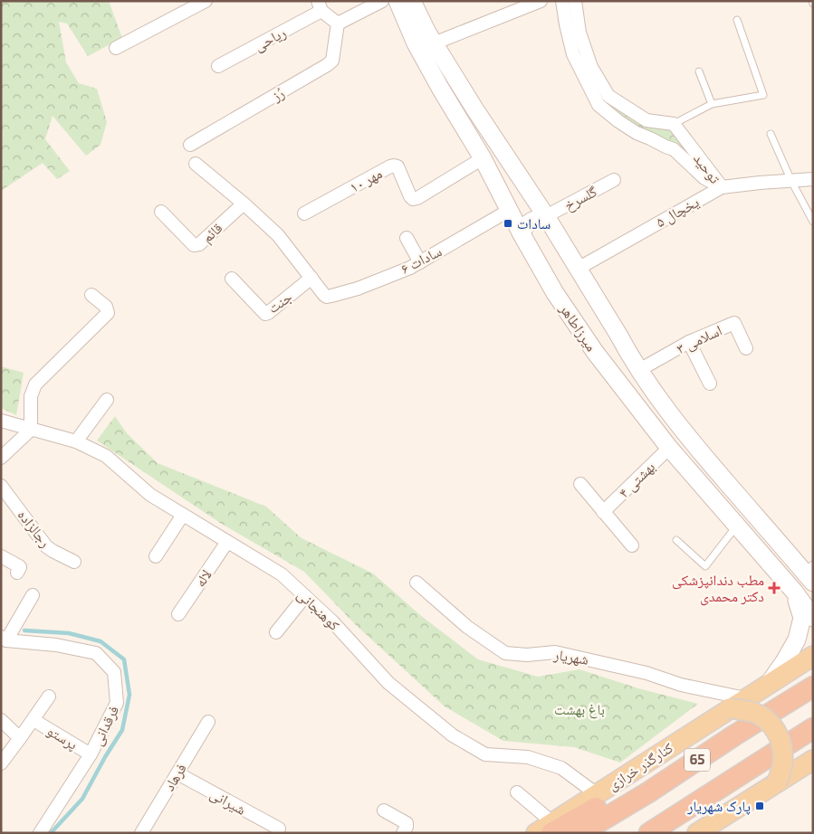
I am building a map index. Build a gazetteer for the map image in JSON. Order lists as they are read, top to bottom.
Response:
{
  "streets": {
    "highway": ["65"],
    "main road": ["میرزاطاهر", "کنارگذر خرازی"],
    "street": [
      "ریاحی",
      "رُز",
      "توحید",
      "مهر ۱۰",
      "گلسرخ",
      "یخچال ۵",
      "قائم",
      "سادات ۶",
      "جنت",
      "اسلامی ۳",
      "بهشتی ۴",
      "رجالزاده",
      "لاله",
      "کوهنجانی",
      "شهریار",
      "فرقدانی",
      "پرستو",
      "فرهاد",
      "شیرانی"
    ]
  },
  "crossings": [
    ["توحید", "یخچال ۵"],
    ["مهر ۱۰", "میرزاطاهر"],
    ["گلسرخ", "میرزاطاهر"],
    ["یخچال ۵", "میرزاطاهر"],
    ["سادات ۶", "جنت"],
    ["سادات ۶", "میرزاطاهر"],
    ["میرزاطاهر", "اسلامی ۳"],
    ["میرزاطاهر", "بهشتی ۴"],
    ["لاله", "کوهنجانی"],
    ["کوهنجانی", "کنارگذر خرازی"],
    ["شهریار", "کنارگذر خرازی"],
    ["فرقدانی", "پرستو"],
    ["فرهاد", "شیرانی"]
  ],
  "parks": ["باغ بهشت"],
  "places": {
    "transit": ["سادات", "پارک شهریار"],
    "health": ["مطب دندانپزشکی دکتر محمدی"]
  }
}
